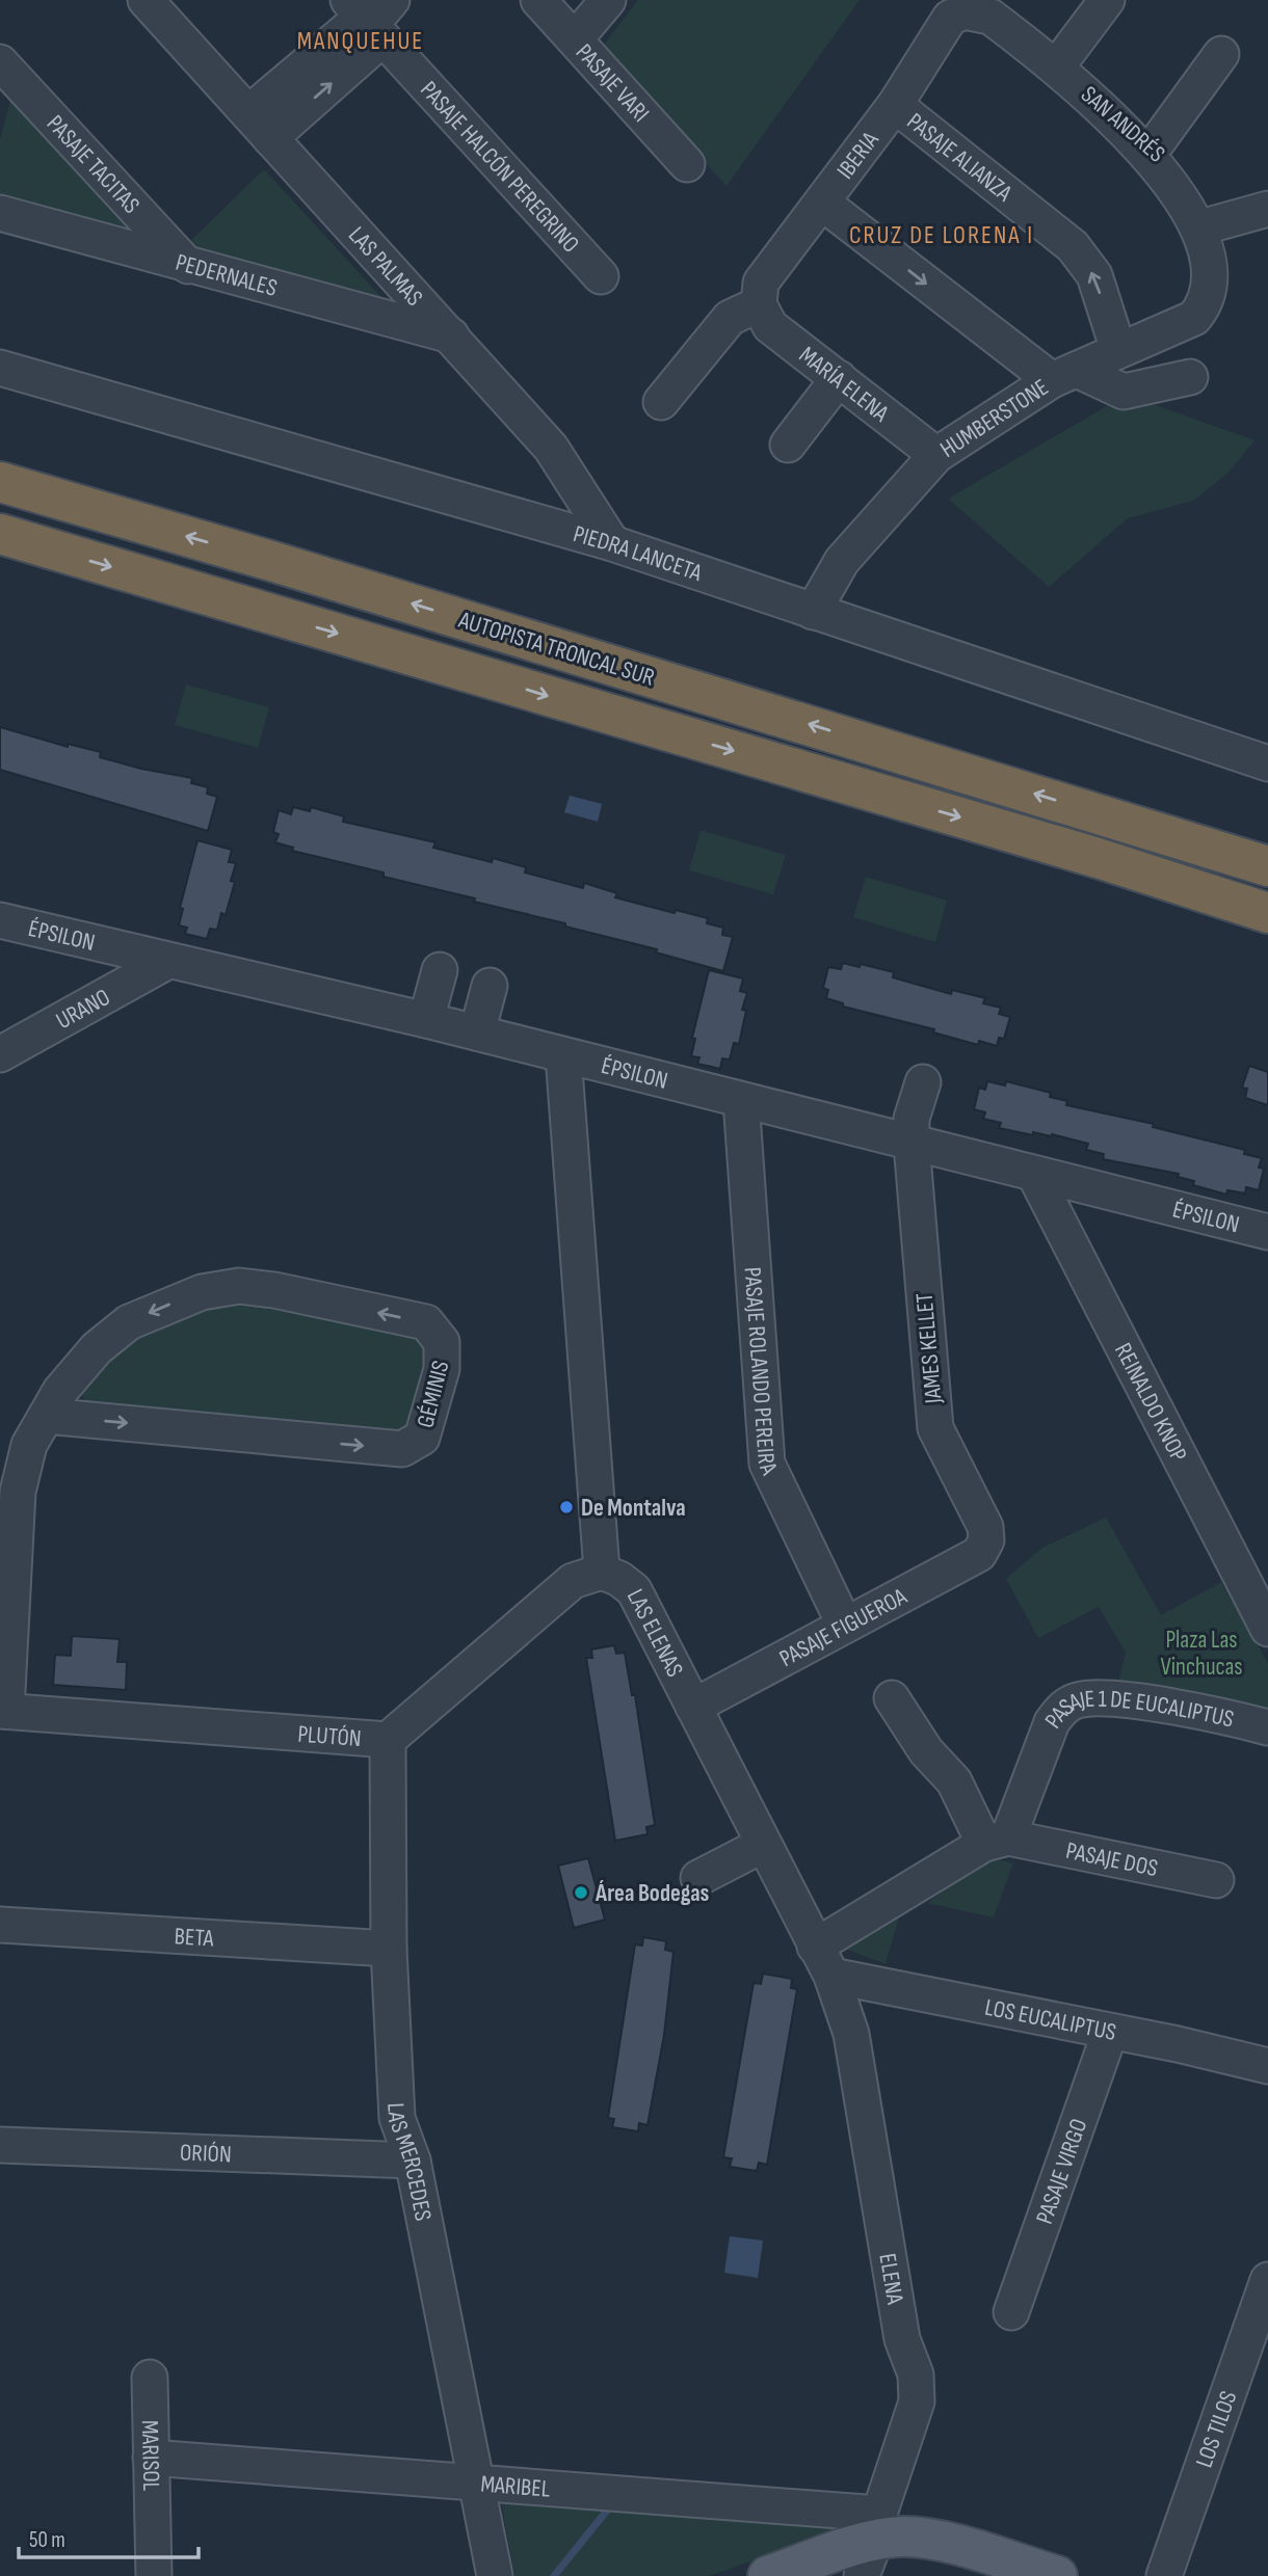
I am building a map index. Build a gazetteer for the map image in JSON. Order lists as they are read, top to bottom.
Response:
{
  "streets": {
    "highway": ["AUTOPISTA TRONCAL SUR"],
    "street": [
      "PASAJE VARI",
      "SAN ANDRÉS",
      "IBERIA",
      "PASAJE ALIANZA",
      "PASAJE TACITAS",
      "PASAJE HALCÓN PEREGRINO",
      "LAS PALMAS",
      "PEDERNALES",
      "MARÍA ELENA",
      "HUMBERSTONE",
      "PIEDRA LANCETA",
      "ÉPSILON",
      "URANO",
      "JAMES KELLET",
      "PASAJE ROLANDO PEREIRA",
      "GÉMINIS",
      "REINALDO KNOP",
      "PASAJE FIGUEROA",
      "LAS ELENAS",
      "PASAJE 1 DE EUCALIPTUS",
      "PLUTÓN",
      "PASAJE DOS",
      "BETA",
      "LOS EUCALIPTUS",
      "ORIÓN",
      "LAS MERCEDES",
      "PASAJE VIRGO",
      "ELENA",
      "LOS TILOS",
      "MARISOL",
      "MARIBEL"
    ]
  },
  "crossings": [
    ["SAN ANDRÉS", "IBERIA"],
    ["SAN ANDRÉS", "HUMBERSTONE"],
    ["IBERIA", "PASAJE ALIANZA"],
    ["IBERIA", "MARÍA ELENA"],
    ["PASAJE ALIANZA", "HUMBERSTONE"],
    ["PASAJE TACITAS", "PEDERNALES"],
    ["LAS PALMAS", "PEDERNALES"],
    ["LAS PALMAS", "PIEDRA LANCETA"],
    ["MARÍA ELENA", "HUMBERSTONE"],
    ["HUMBERSTONE", "PIEDRA LANCETA"],
    ["ÉPSILON", "URANO"],
    ["ÉPSILON", "JAMES KELLET"],
    ["ÉPSILON", "PASAJE ROLANDO PEREIRA"],
    ["ÉPSILON", "REINALDO KNOP"],
    ["ÉPSILON", "LAS ELENAS"],
    ["JAMES KELLET", "PASAJE FIGUEROA"],
    ["PASAJE ROLANDO PEREIRA", "PASAJE FIGUEROA"],
    ["GÉMINIS", "PLUTÓN"],
    ["PASAJE FIGUEROA", "LAS ELENAS"],
    ["LAS ELENAS", "PLUTÓN"],
    ["LAS ELENAS", "LOS EUCALIPTUS"],
    ["LAS ELENAS", "ELENA"],
    ["PASAJE 1 DE EUCALIPTUS", "PASAJE DOS"],
    ["PLUTÓN", "LAS MERCEDES"],
    ["BETA", "LAS MERCEDES"],
    ["LOS EUCALIPTUS", "PASAJE VIRGO"],
    ["LOS EUCALIPTUS", "ELENA"],
    ["ORIÓN", "LAS MERCEDES"],
    ["LAS MERCEDES", "MARIBEL"],
    ["ELENA", "MARIBEL"],
    ["MARISOL", "MARIBEL"]
  ],
  "districts": ["MANQUEHUE", "CRUZ DE LORENA I"],
  "parks": ["Plaza Las Vinchucas"],
  "places": ["De Montalva", "Área Bodegas"],
  "scale_bar": "50 m"
}
